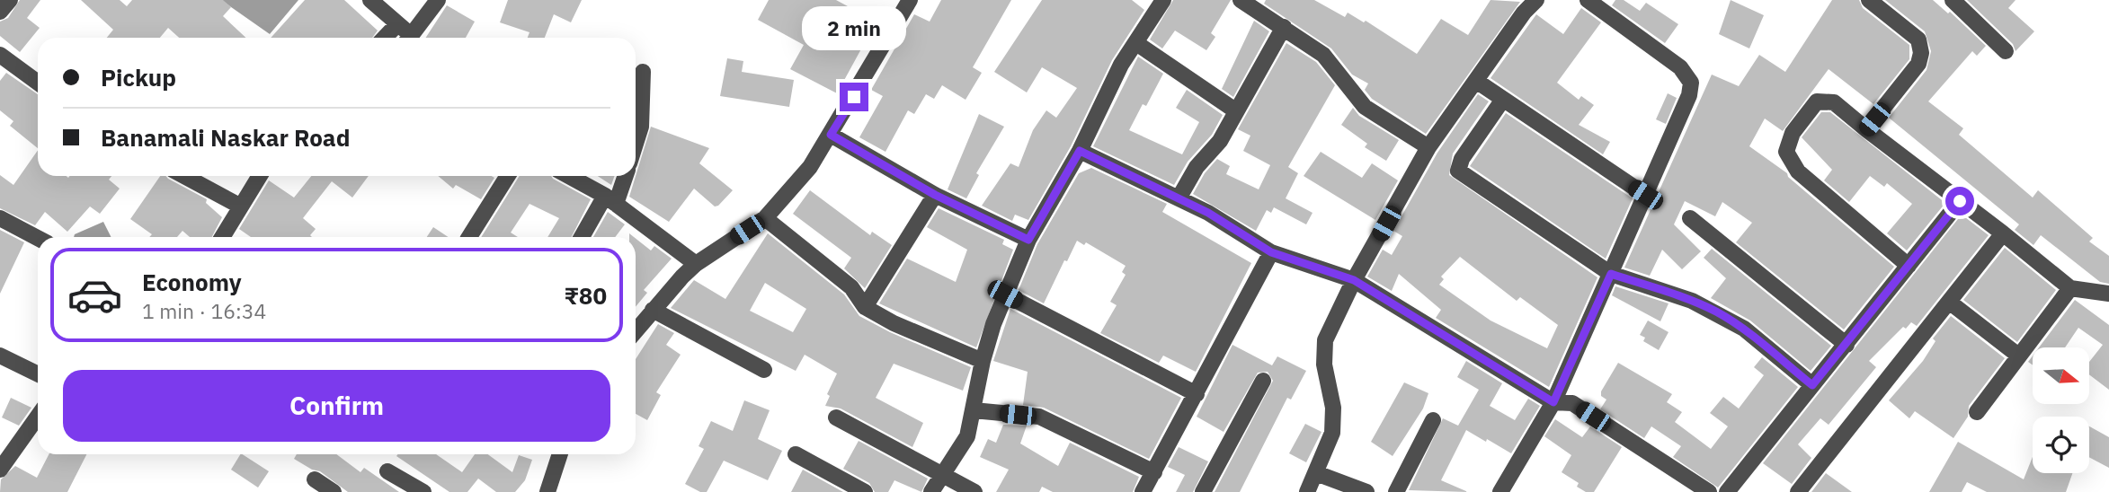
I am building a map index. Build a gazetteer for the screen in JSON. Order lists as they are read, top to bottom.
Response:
{
  "north": "right",
  "page": {
    "bubble": "2 min",
    "banner": ["Pickup", "Banamali Naskar Road"],
    "list": [
      {
        "name": "Economy",
        "note": "1 min · 16:34",
        "value": "₹80"
      }
    ],
    "buttons": "Confirm"
  }
}
